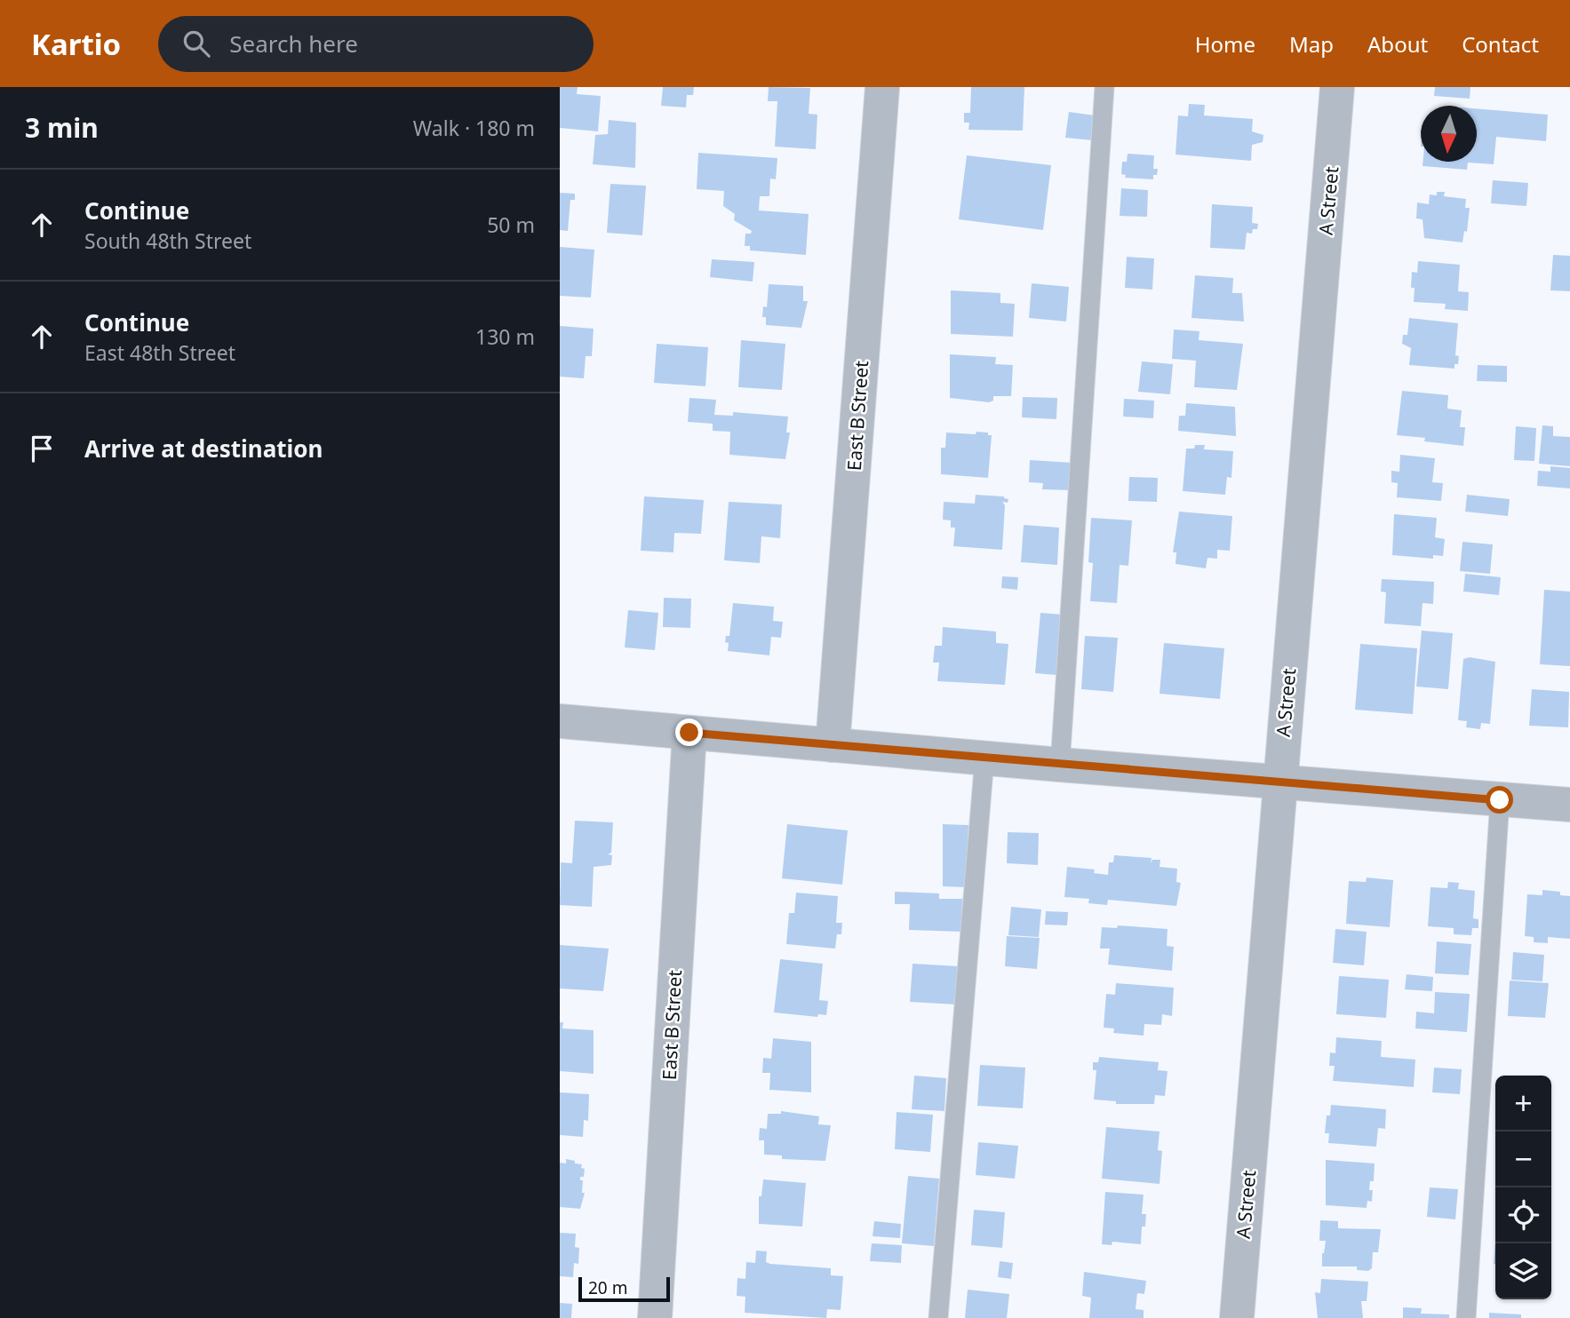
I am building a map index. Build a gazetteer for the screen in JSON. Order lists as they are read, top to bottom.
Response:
{
  "streets": {
    "street": ["A Street", "East B Street"]
  },
  "scale_bar": "20 m",
  "north": "bottom",
  "page": {
    "header": "Kartio",
    "search": "Search here",
    "nav": [
      "Home",
      "Map",
      "About",
      "Contact"
    ],
    "heading": ["3 min", "Walk · 180 m"],
    "list": [
      ["Continue", "South 48th Street", "50 m"],
      ["Continue", "East 48th Street", "130 m"],
      "Arrive at destination"
    ],
    "map_buttons": ["+", "−"],
    "scale": "20 m"
  }
}
